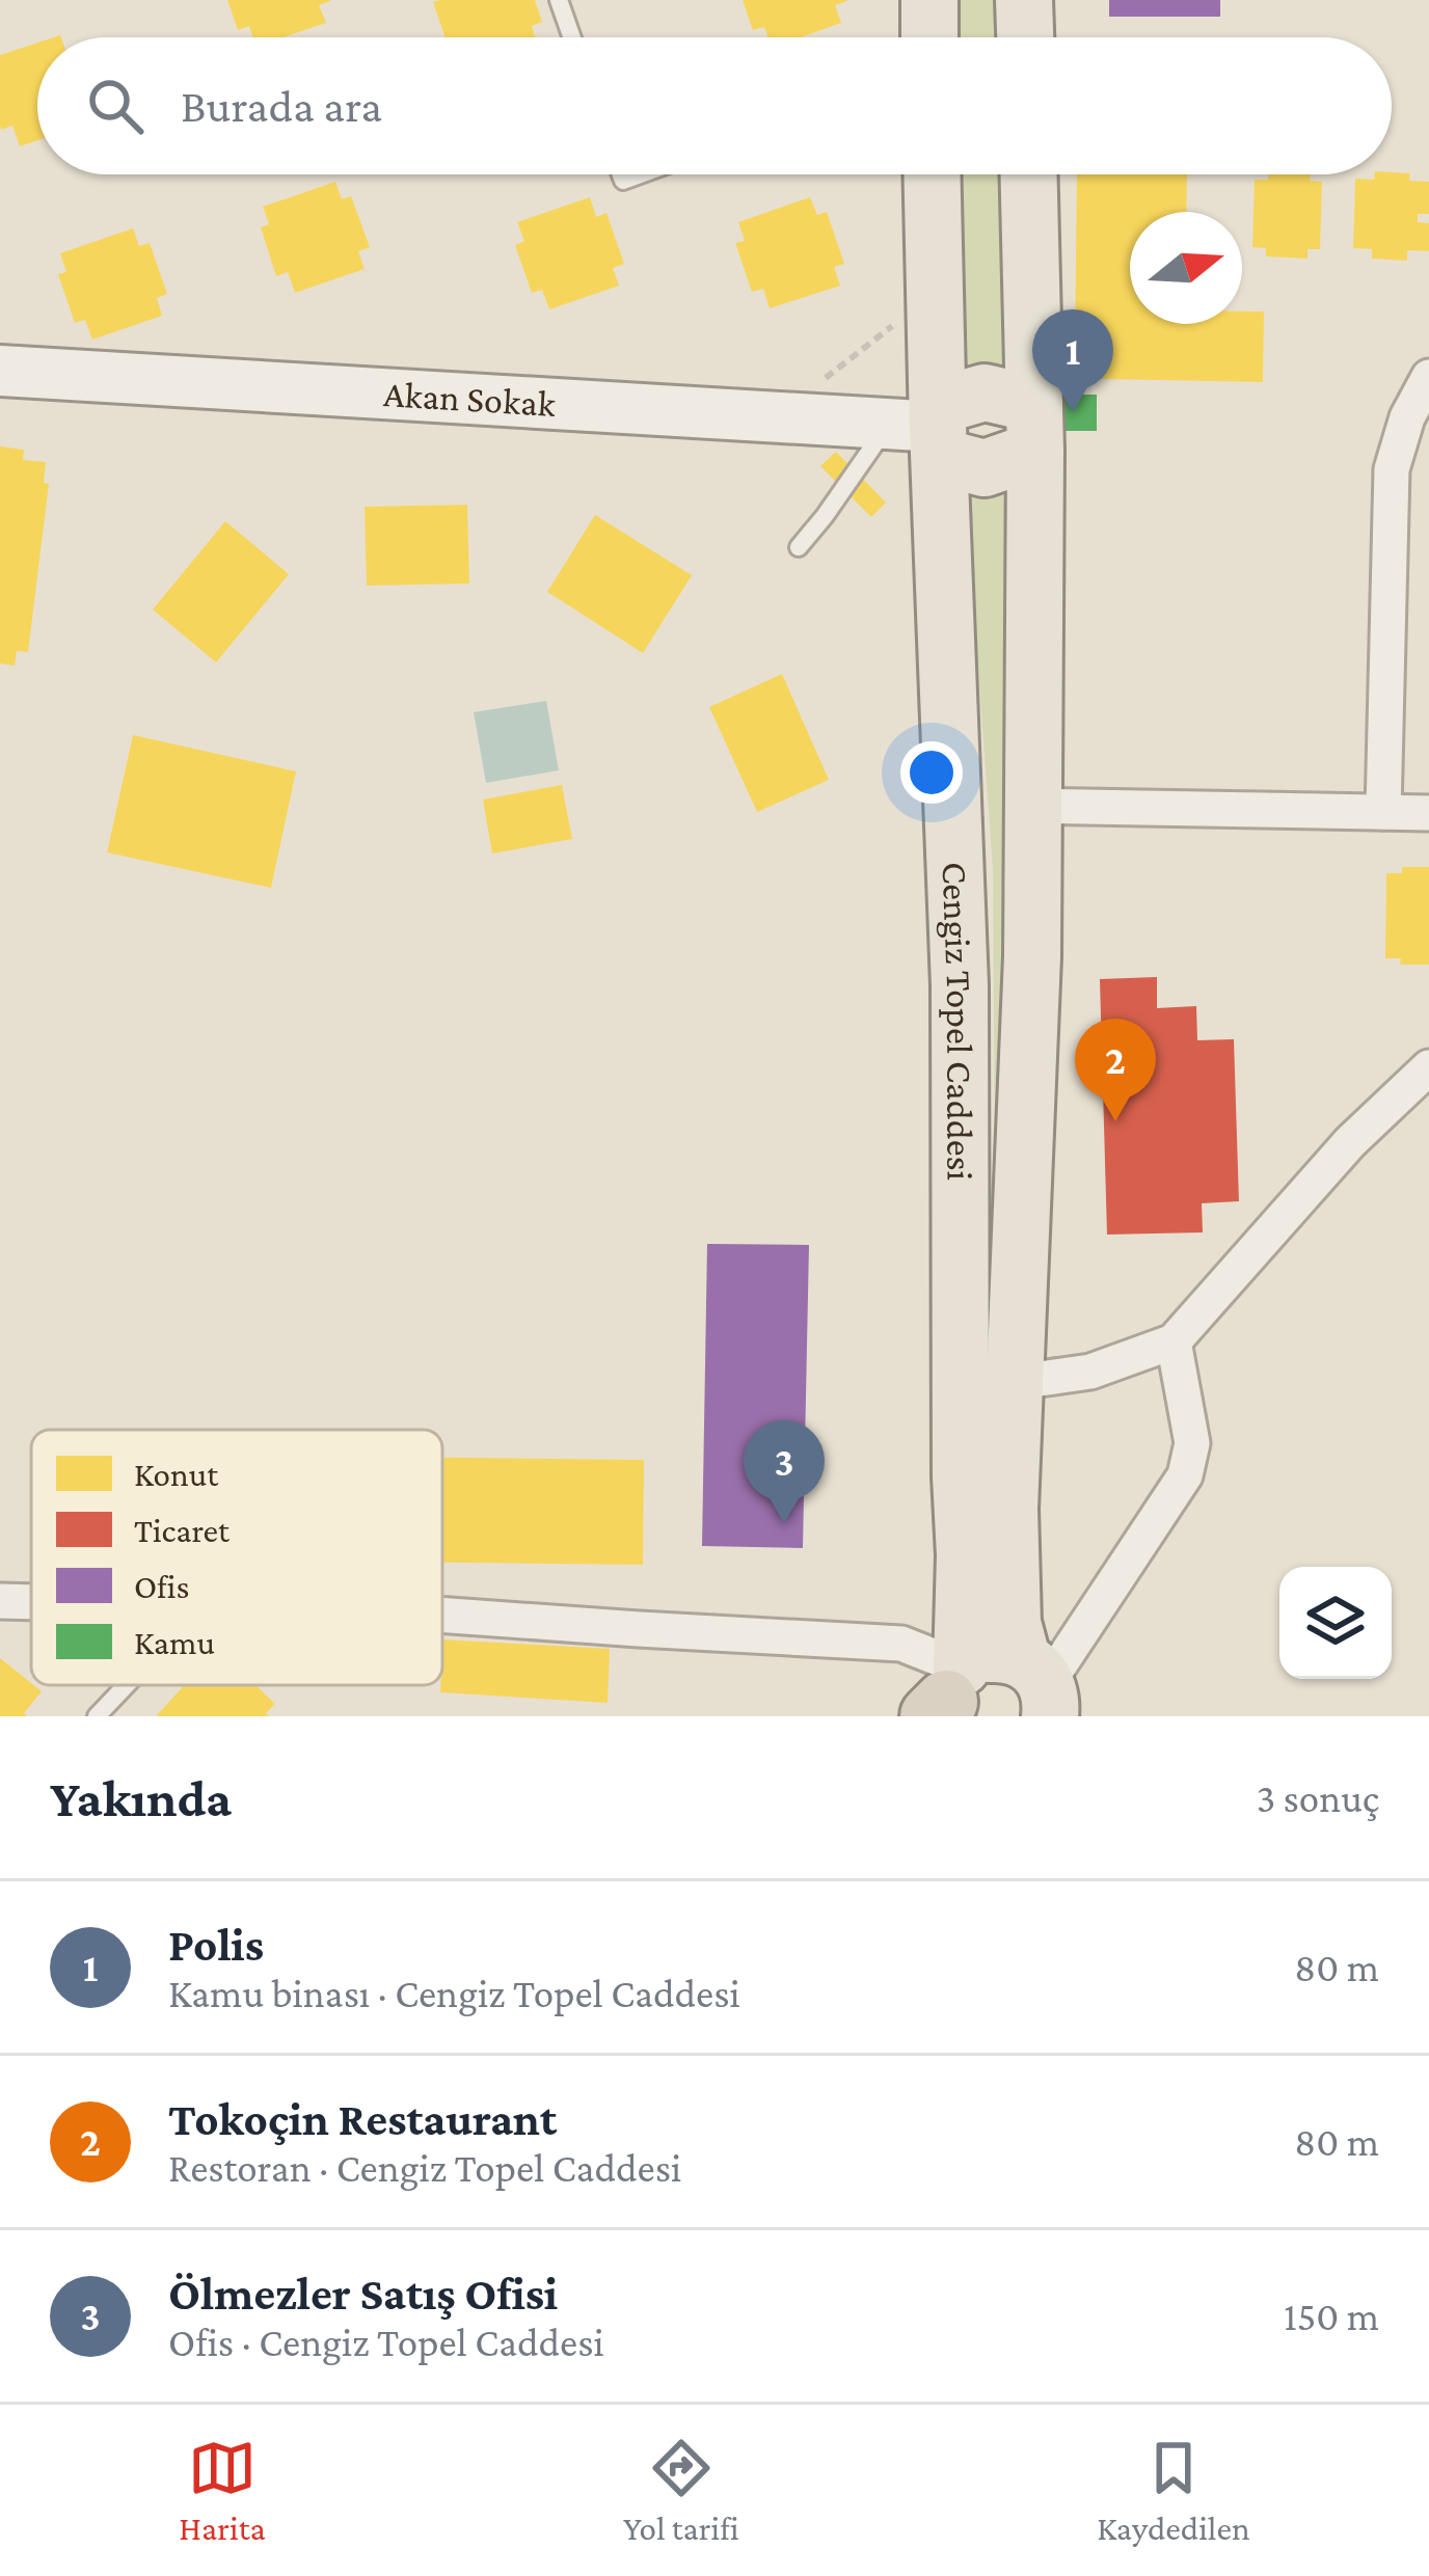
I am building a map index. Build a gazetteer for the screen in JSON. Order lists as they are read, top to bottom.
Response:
{
  "streets": {
    "main road": ["Cengiz Topel Caddesi"],
    "street": ["Akan Sokak"]
  },
  "crossings": [
    ["Akan Sokak", "Cengiz Topel Caddesi"]
  ],
  "legend": [
    "Konut",
    "Ticaret",
    "Ofis",
    "Kamu"
  ],
  "north": "right",
  "page": {
    "search": "Burada ara",
    "pins": ["1", "2", "3"],
    "heading": ["Yakında", "3 sonuç"],
    "list": [
      {
        "mark": "1",
        "name": "Polis",
        "note": "Kamu binası · Cengiz Topel Caddesi",
        "value": "80 m"
      },
      {
        "mark": "2",
        "name": "Tokoçin Restaurant",
        "note": "Restoran · Cengiz Topel Caddesi",
        "value": "80 m"
      },
      {
        "mark": "3",
        "name": "Ölmezler Satış Ofisi",
        "note": "Ofis · Cengiz Topel Caddesi",
        "value": "150 m"
      }
    ],
    "nav": ["Harita", "Yol tarifi", "Kaydedilen"]
  }
}
